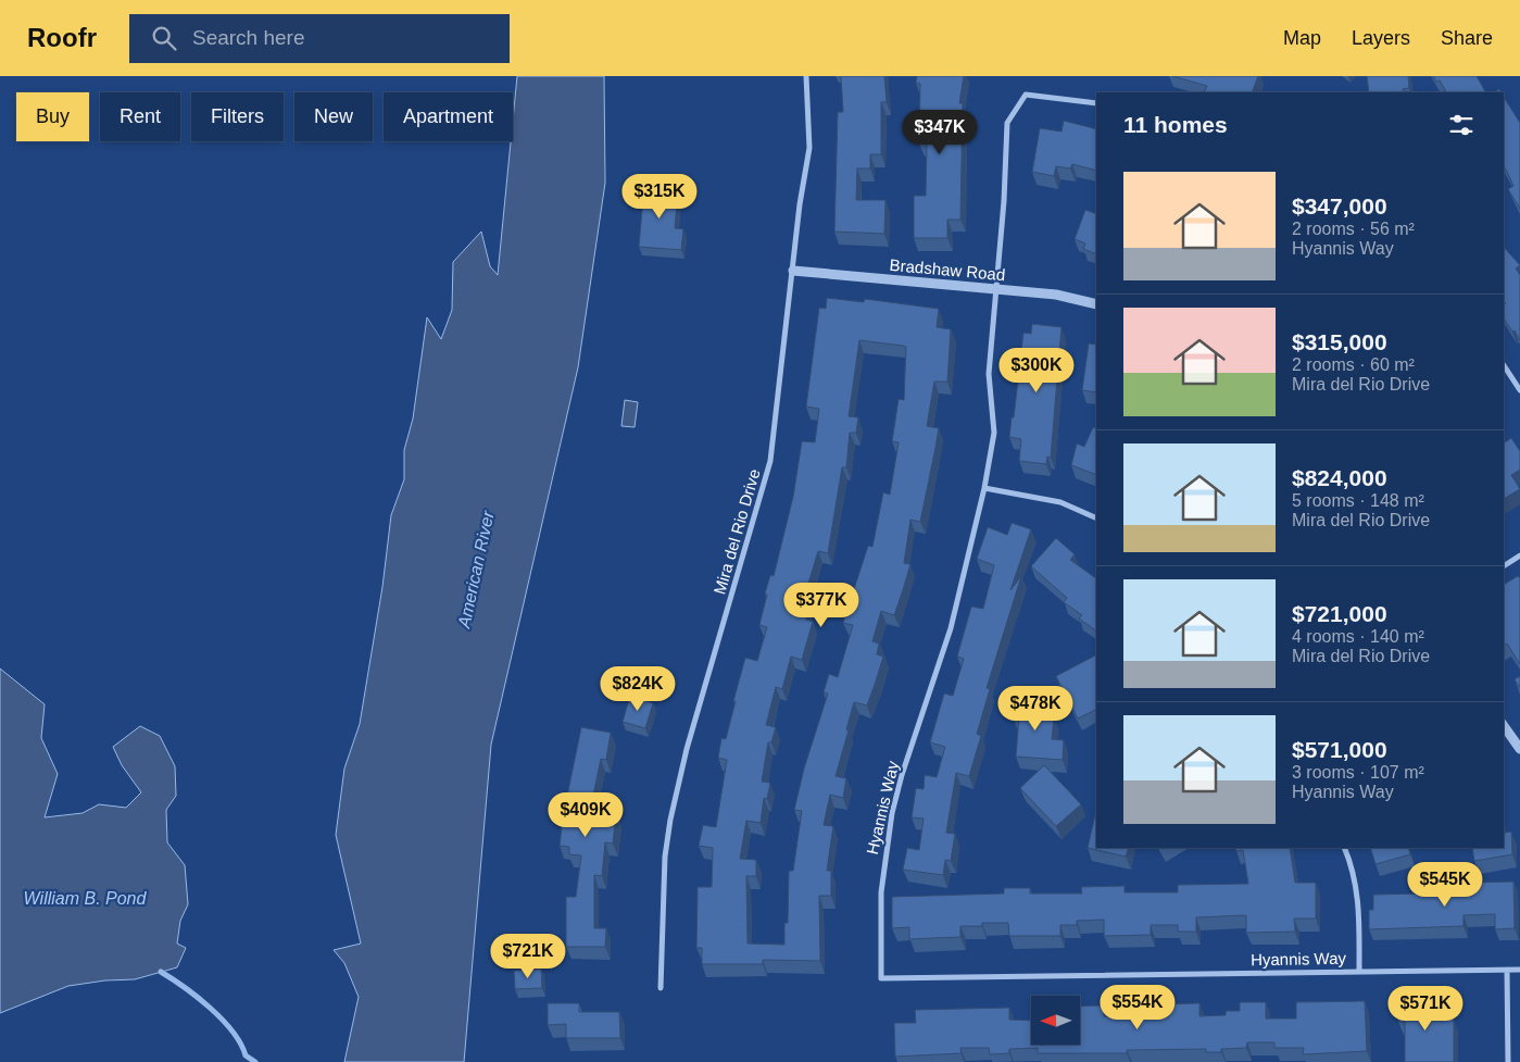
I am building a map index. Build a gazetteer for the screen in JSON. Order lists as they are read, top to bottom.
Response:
{
  "streets": {
    "street": ["Bradshaw Road", "Mira del Rio Drive", "Hyannis Way"]
  },
  "crossings": [
    ["Bradshaw Road", "Mira del Rio Drive"],
    ["Bradshaw Road", "Hyannis Way"]
  ],
  "water": ["American River", "William B. Pond"],
  "north": "left",
  "page": {
    "header": "Roofr",
    "search": "Search here",
    "nav": ["Map", "Layers", "Share"],
    "chip": [
      "Buy",
      "Rent",
      "Filters",
      "New",
      "Apartment"
    ],
    "heading": "11 homes",
    "price": [
      "$347K",
      "$315K",
      "$300K",
      "$377K",
      "$824K",
      "$478K",
      "$409K",
      "$545K",
      "$721K",
      "$554K",
      "$571K"
    ],
    "list": [
      {
        "name": "$347,000",
        "note": "2 rooms · 56 m² · Hyannis Way"
      },
      {
        "name": "$315,000",
        "note": "2 rooms · 60 m² · Mira del Rio Drive"
      },
      {
        "name": "$824,000",
        "note": "5 rooms · 148 m² · Mira del Rio Drive"
      },
      {
        "name": "$721,000",
        "note": "4 rooms · 140 m² · Mira del Rio Drive"
      },
      {
        "name": "$571,000",
        "note": "3 rooms · 107 m² · Hyannis Way"
      }
    ]
  }
}
